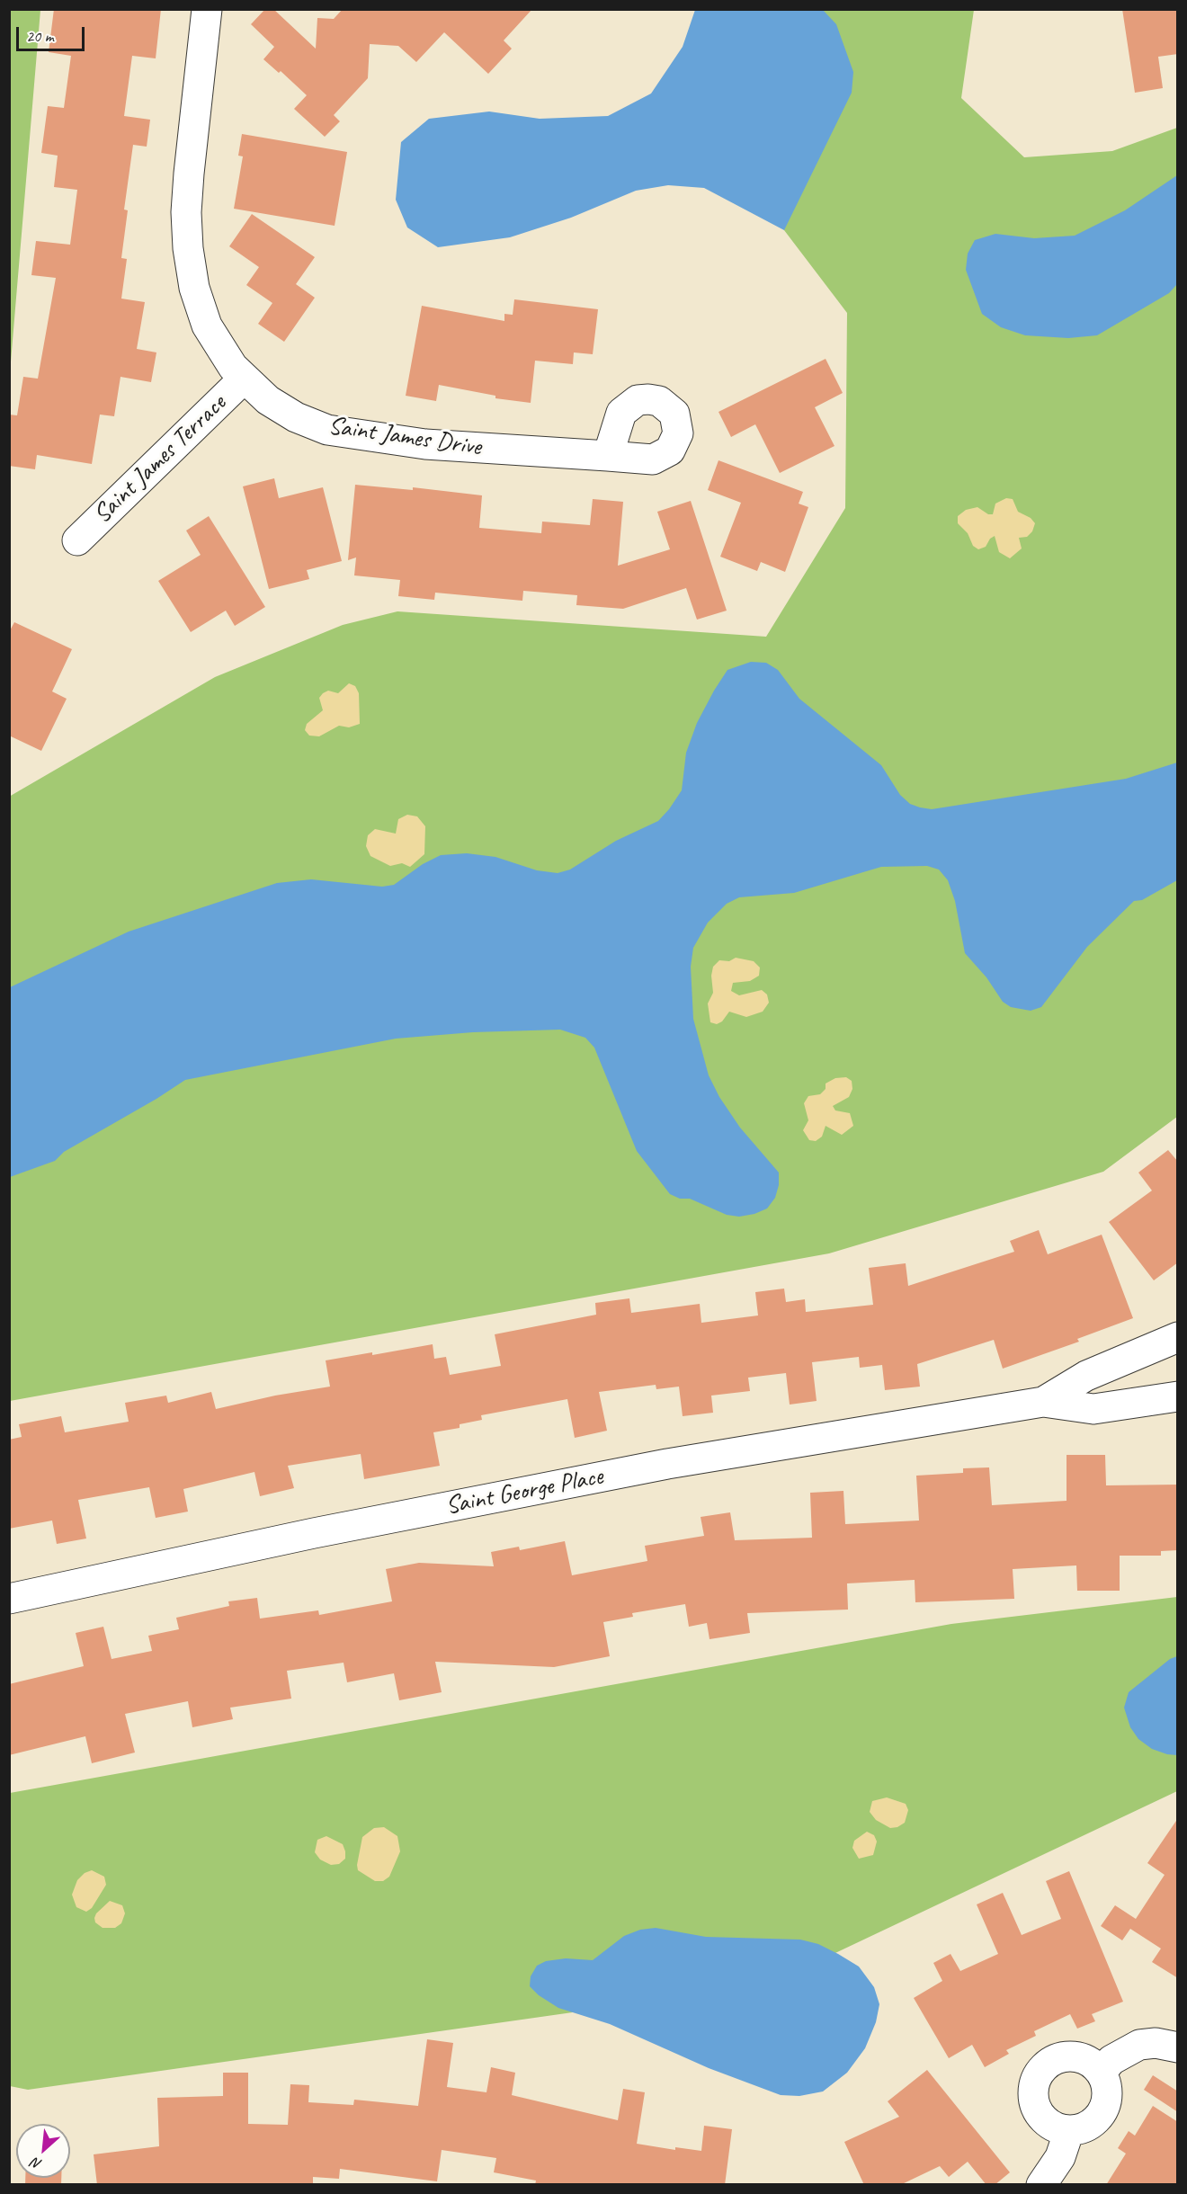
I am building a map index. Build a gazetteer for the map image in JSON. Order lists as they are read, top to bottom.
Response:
{
  "streets": {
    "street": ["Saint James Drive", "Saint James Terrace", "Saint George Place"]
  },
  "crossings": [
    ["Saint James Drive", "Saint James Terrace"]
  ],
  "scale_bar": "20 m",
  "north": "bottom left"
}
